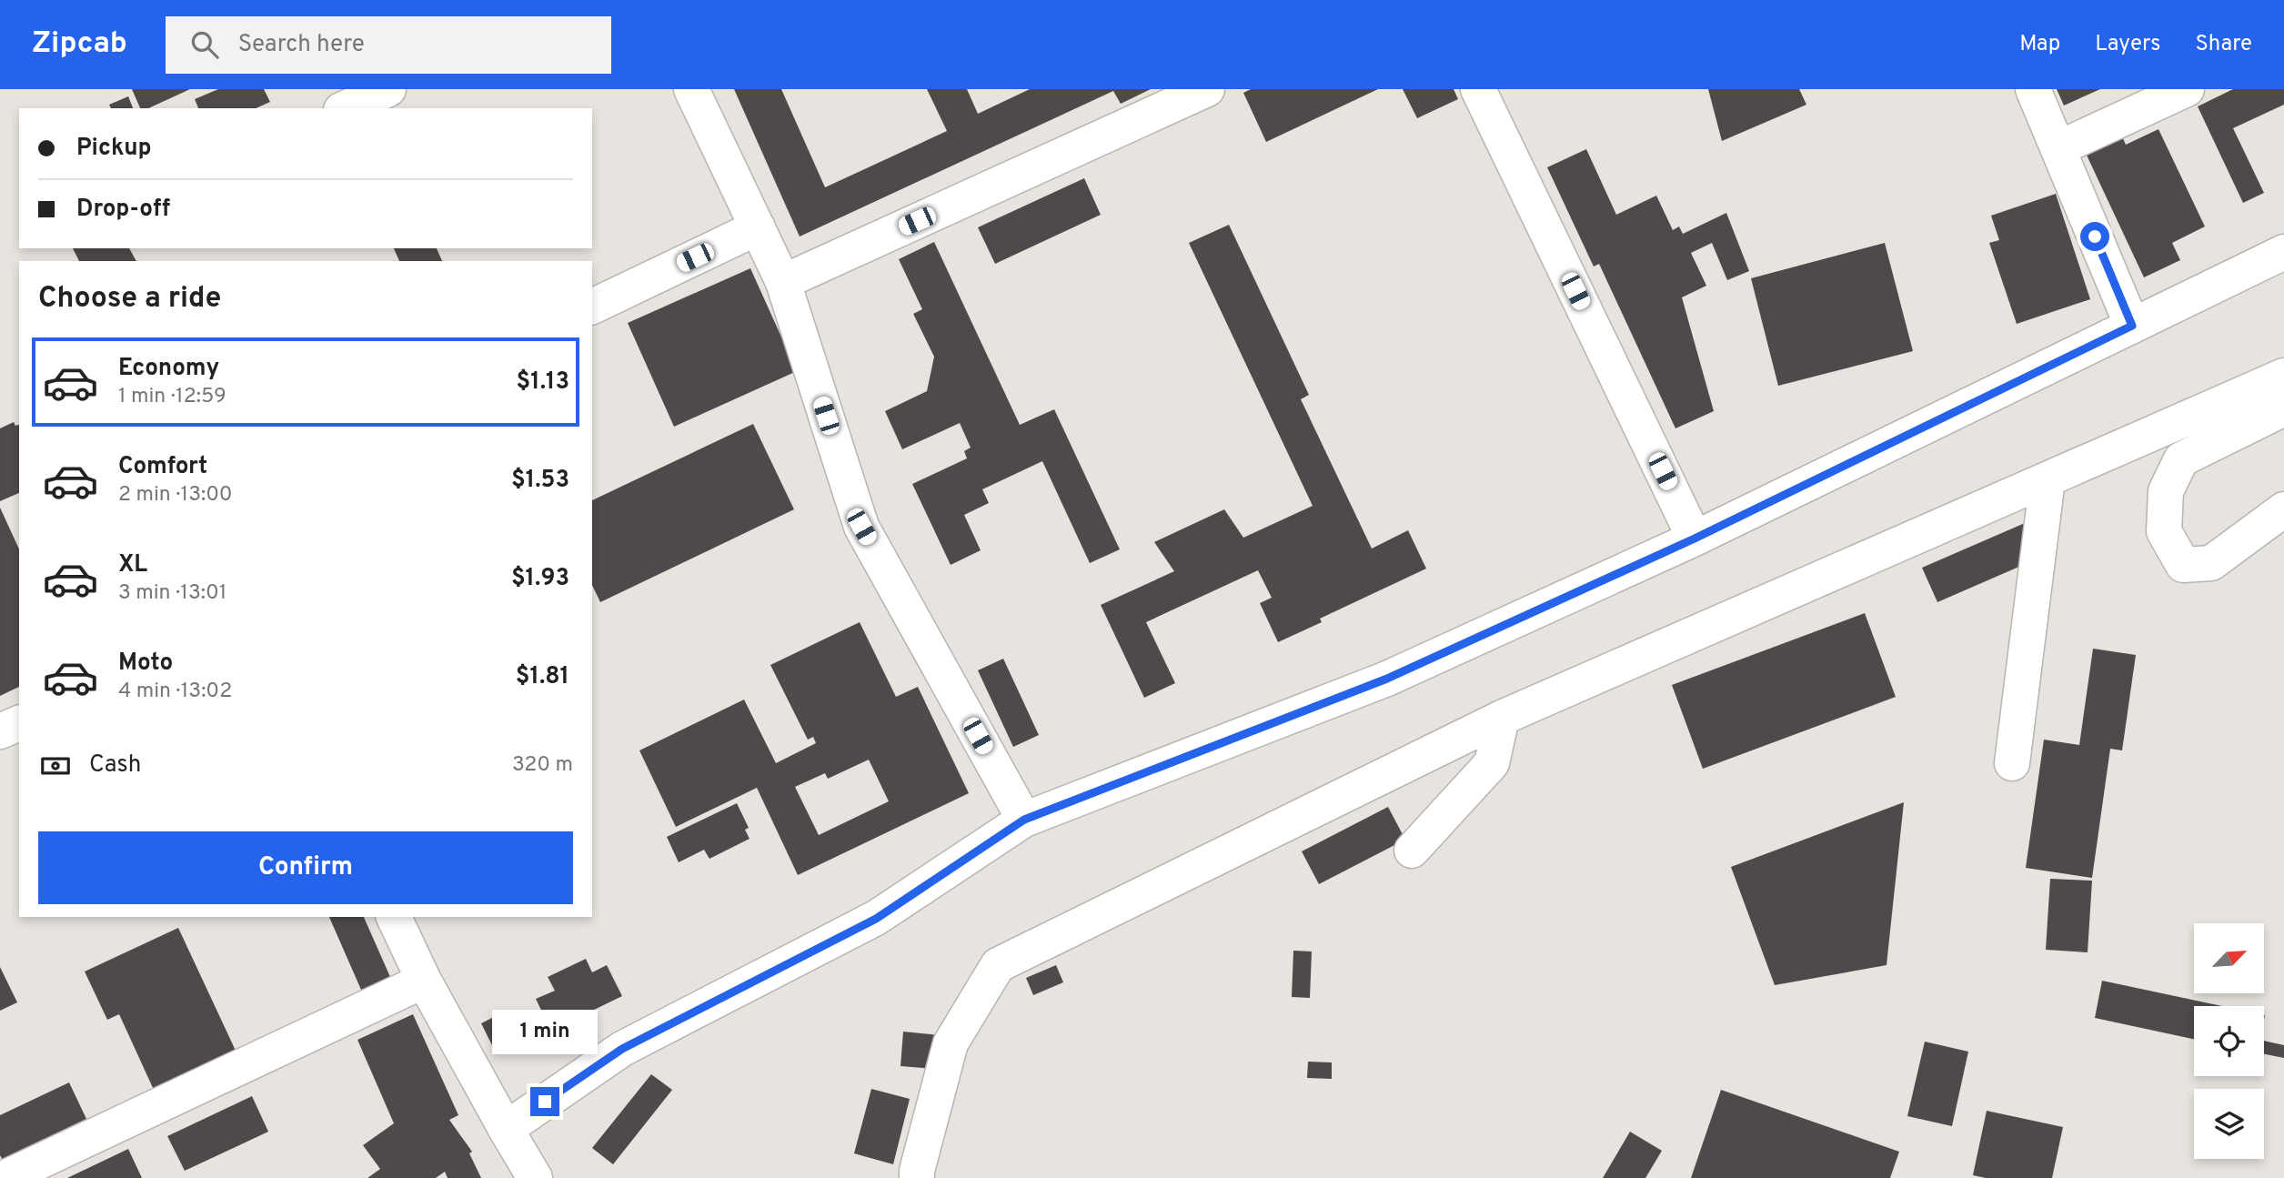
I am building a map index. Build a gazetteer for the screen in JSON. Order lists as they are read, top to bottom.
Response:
{
  "north": "top right",
  "page": {
    "header": "Zipcab",
    "search": "Search here",
    "nav": ["Map", "Layers", "Share"],
    "banner": ["Pickup", "Drop-off"],
    "heading": "Choose a ride",
    "list": [
      {
        "name": "Economy",
        "note": "1 min · 12:59",
        "value": "$1.13"
      },
      {
        "name": "Comfort",
        "note": "2 min · 13:00",
        "value": "$1.53"
      },
      {
        "name": "XL",
        "note": "3 min · 13:01",
        "value": "$1.93"
      },
      {
        "name": "Moto",
        "note": "4 min · 13:02",
        "value": "$1.81"
      }
    ],
    "pay": ["Cash", "320 m"],
    "buttons": "Confirm",
    "bubble": "1 min"
  }
}
